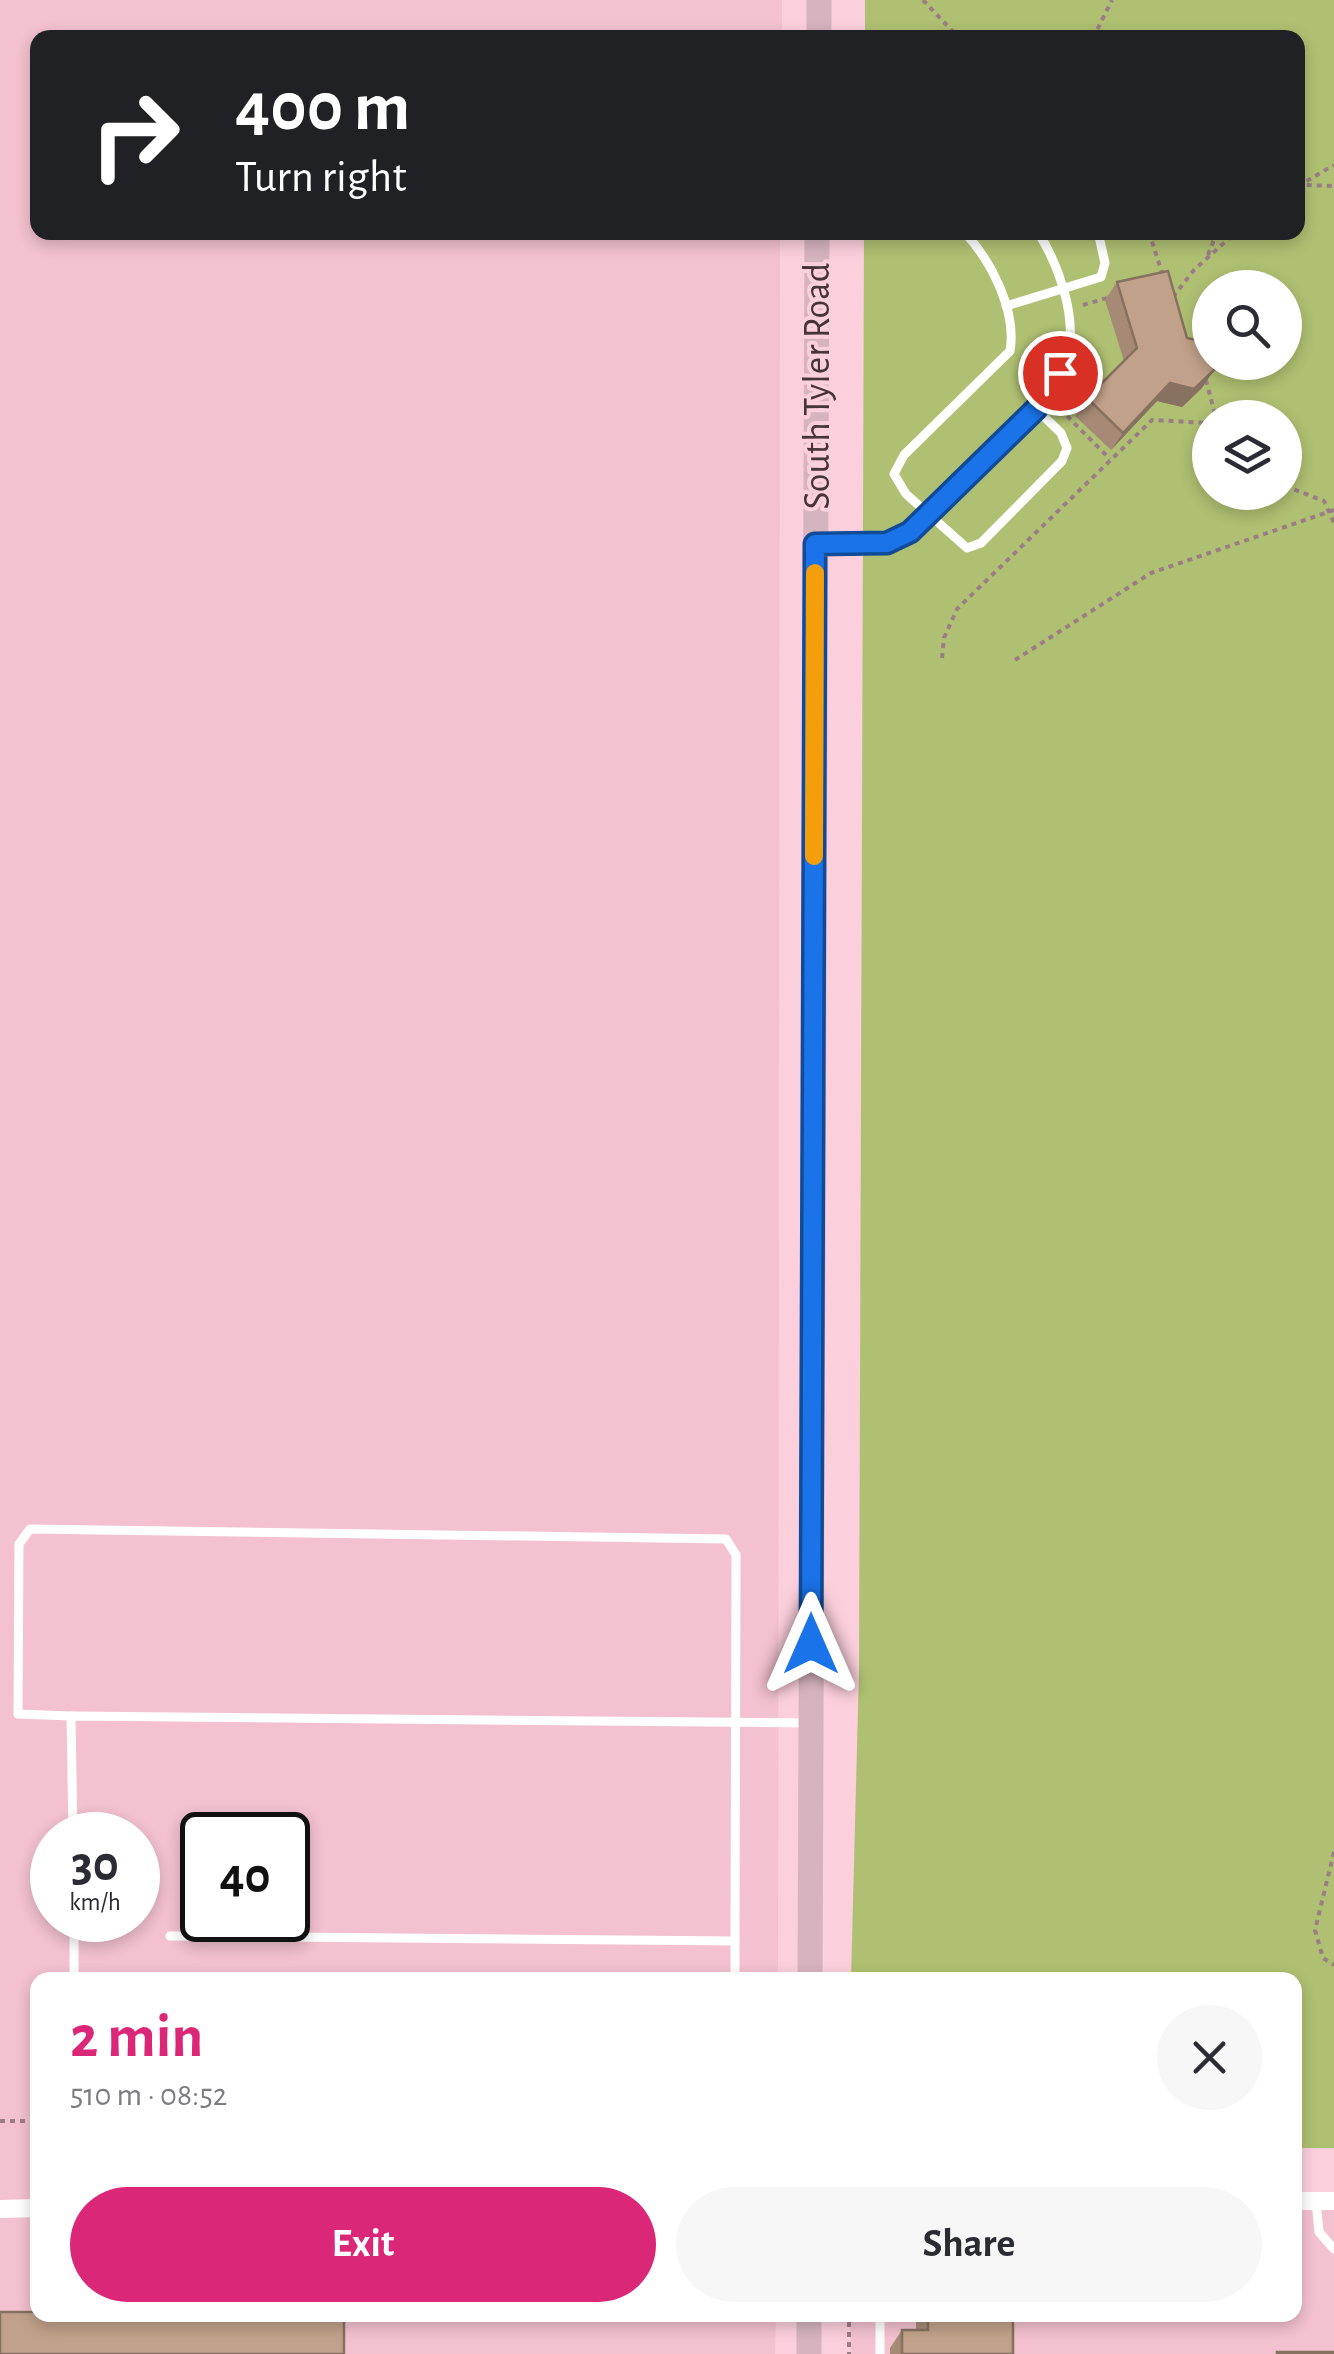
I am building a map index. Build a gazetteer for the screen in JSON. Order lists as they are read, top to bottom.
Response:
{
  "streets": {
    "street": ["South Tyler Road"]
  },
  "page": {
    "turn": ["400 m", "Turn right"],
    "speed": "30 km/h",
    "limit": "40",
    "heading": ["2 min", "510 m · 08:52"],
    "buttons": ["Exit", "Share"]
  }
}
